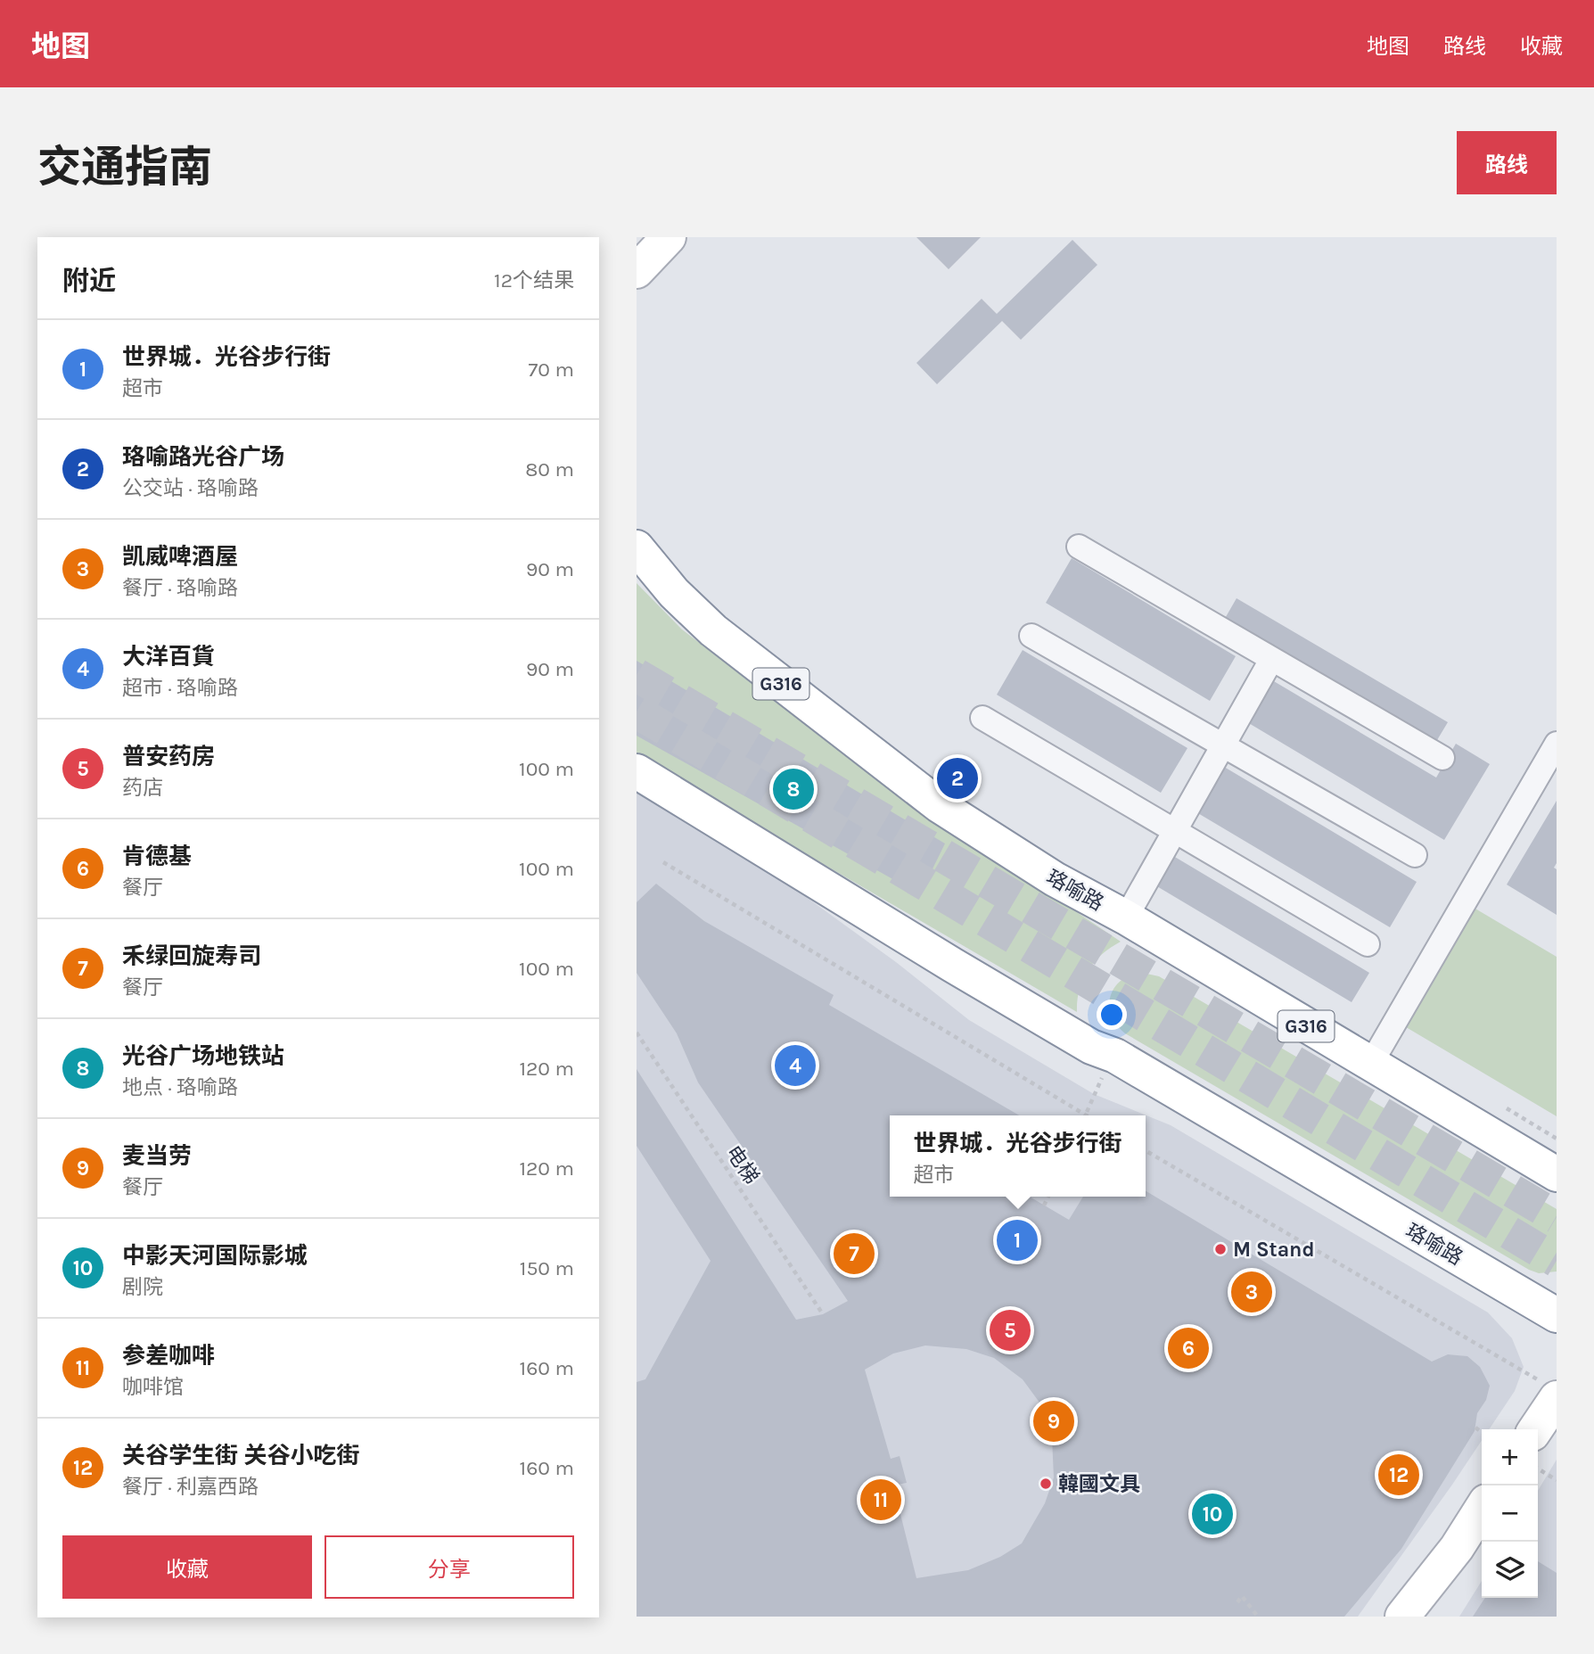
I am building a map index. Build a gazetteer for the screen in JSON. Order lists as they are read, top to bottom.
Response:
{
  "streets": {
    "main road": ["G316", "珞喻路"],
    "path": ["电梯"]
  },
  "places": ["M Stand", "韓國文具"],
  "page": {
    "header": "地图",
    "nav": ["地图", "路线", "收藏"],
    "title": "交通指南",
    "buttons": [
      "路线",
      ["收藏", "分享"]
    ],
    "heading": ["附近", "12个结果"],
    "list": [
      {
        "mark": "1",
        "name": "世界城．光谷步行街",
        "note": "超市",
        "value": "70 m"
      },
      {
        "mark": "2",
        "name": "珞喻路光谷广场",
        "note": "公交站 · 珞喻路",
        "value": "80 m"
      },
      {
        "mark": "3",
        "name": "凯威啤酒屋",
        "note": "餐厅 · 珞喻路",
        "value": "90 m"
      },
      {
        "mark": "4",
        "name": "大洋百貨",
        "note": "超市 · 珞喻路",
        "value": "90 m"
      },
      {
        "mark": "5",
        "name": "普安药房",
        "note": "药店",
        "value": "100 m"
      },
      {
        "mark": "6",
        "name": "肯德基",
        "note": "餐厅",
        "value": "100 m"
      },
      {
        "mark": "7",
        "name": "禾绿回旋寿司",
        "note": "餐厅",
        "value": "100 m"
      },
      {
        "mark": "8",
        "name": "光谷广场地铁站",
        "note": "地点 · 珞喻路",
        "value": "120 m"
      },
      {
        "mark": "9",
        "name": "麦当劳",
        "note": "餐厅",
        "value": "120 m"
      },
      {
        "mark": "10",
        "name": "中影天河国际影城",
        "note": "剧院",
        "value": "150 m"
      },
      {
        "mark": "11",
        "name": "参差咖啡",
        "note": "咖啡馆",
        "value": "160 m"
      },
      {
        "mark": "12",
        "name": "关谷学生街 关谷小吃街",
        "note": "餐厅 · 利嘉西路",
        "value": "160 m"
      }
    ],
    "pins": [
      "2",
      "8",
      "4",
      "1",
      "7",
      "3",
      "5",
      "6",
      "9",
      "12",
      "11",
      "10"
    ],
    "popup": ["世界城．光谷步行街", "超市"],
    "map_buttons": ["+", "−"]
  }
}
